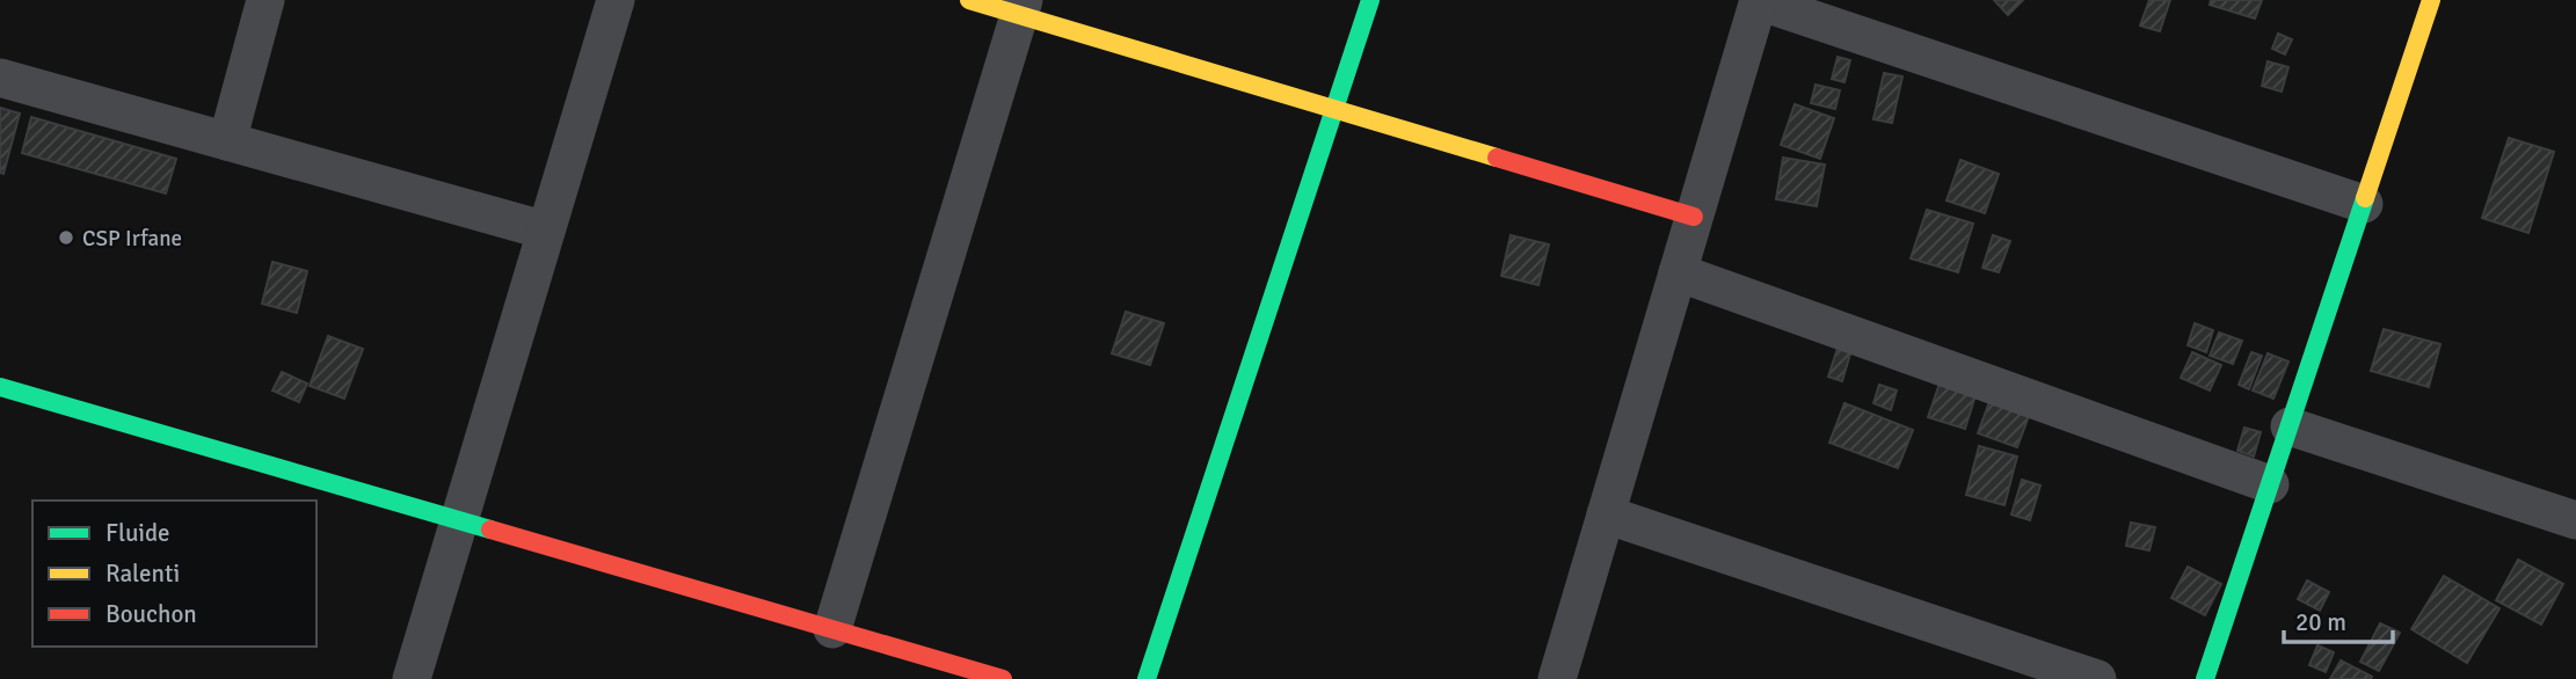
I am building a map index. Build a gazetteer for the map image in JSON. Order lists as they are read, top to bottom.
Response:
{
  "places": ["CSP Irfane"],
  "legend": ["Fluide", "Ralenti", "Bouchon"],
  "scale_bar": "20 m"
}
